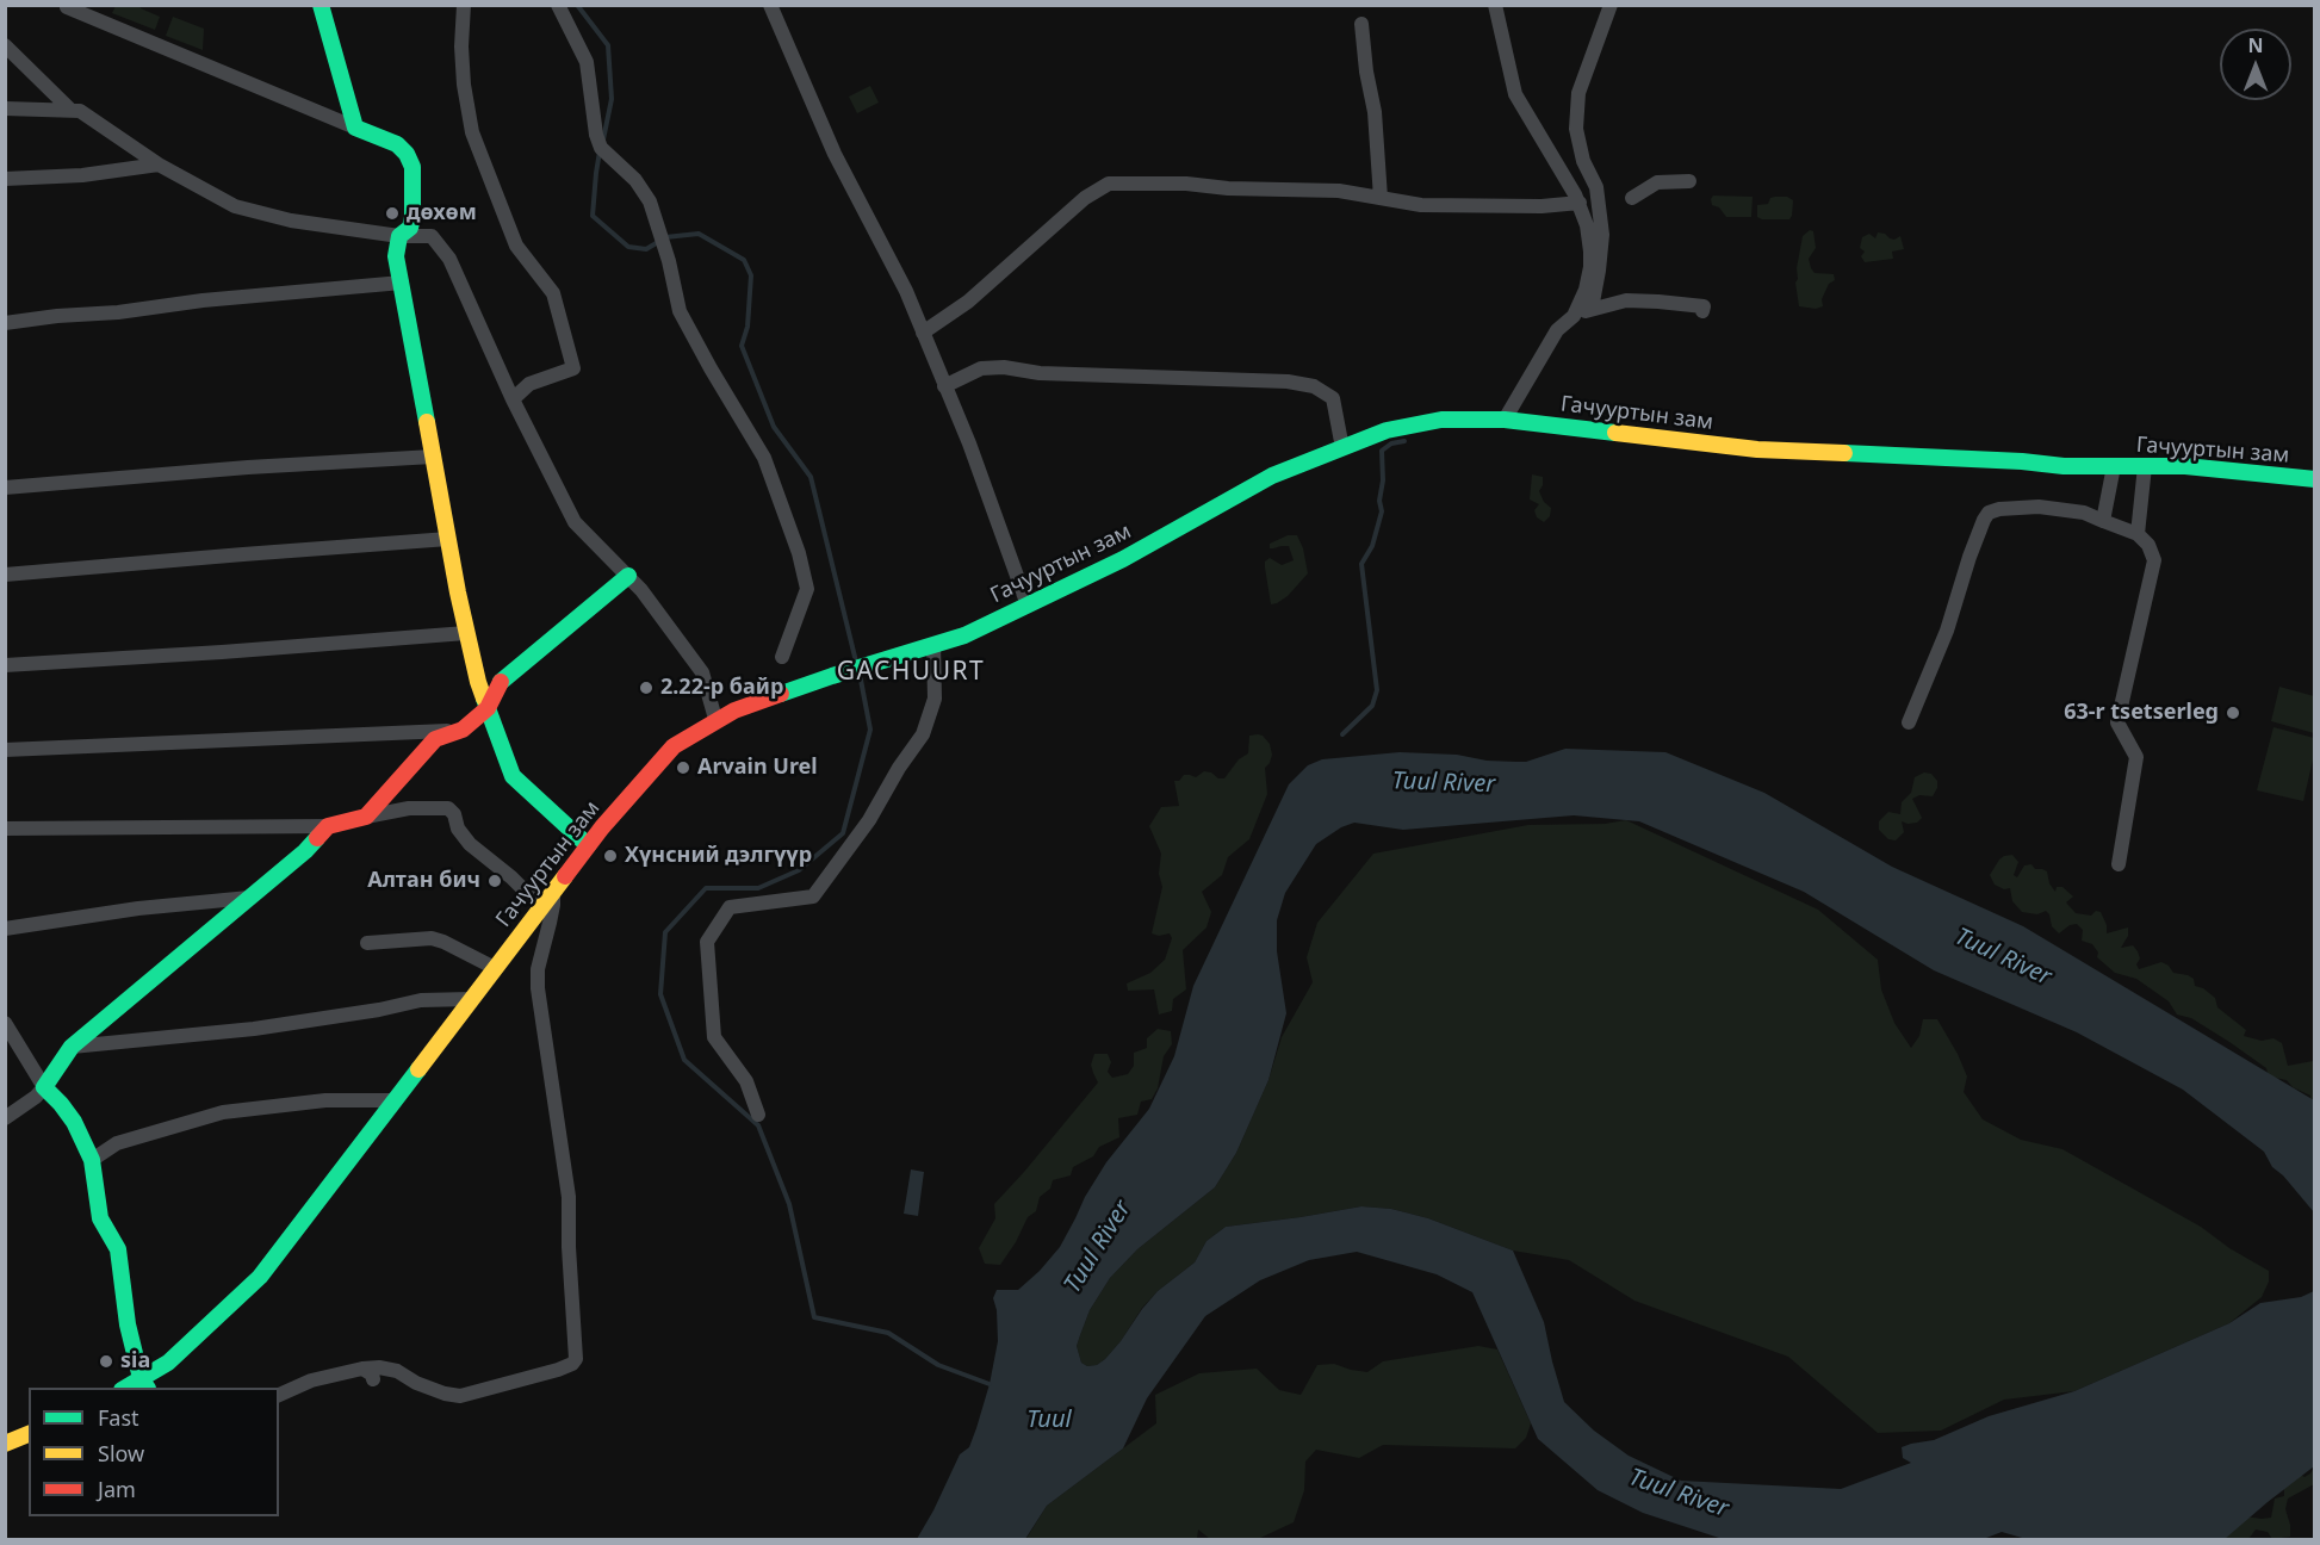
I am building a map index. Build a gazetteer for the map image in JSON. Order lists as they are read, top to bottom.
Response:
{
  "streets": {
    "main road": ["Гачууртын зам"]
  },
  "districts": ["GACHUURT"],
  "water": ["Tuul River", "Tuul"],
  "places": [
    "дөхөм",
    "2.22-р байр",
    "63-r tsetserleg",
    "Arvain Urel",
    "Хүнсний дэлгүүр",
    "Алтан бич",
    "sia"
  ],
  "legend": ["Fast", "Slow", "Jam"],
  "north": "top"
}
